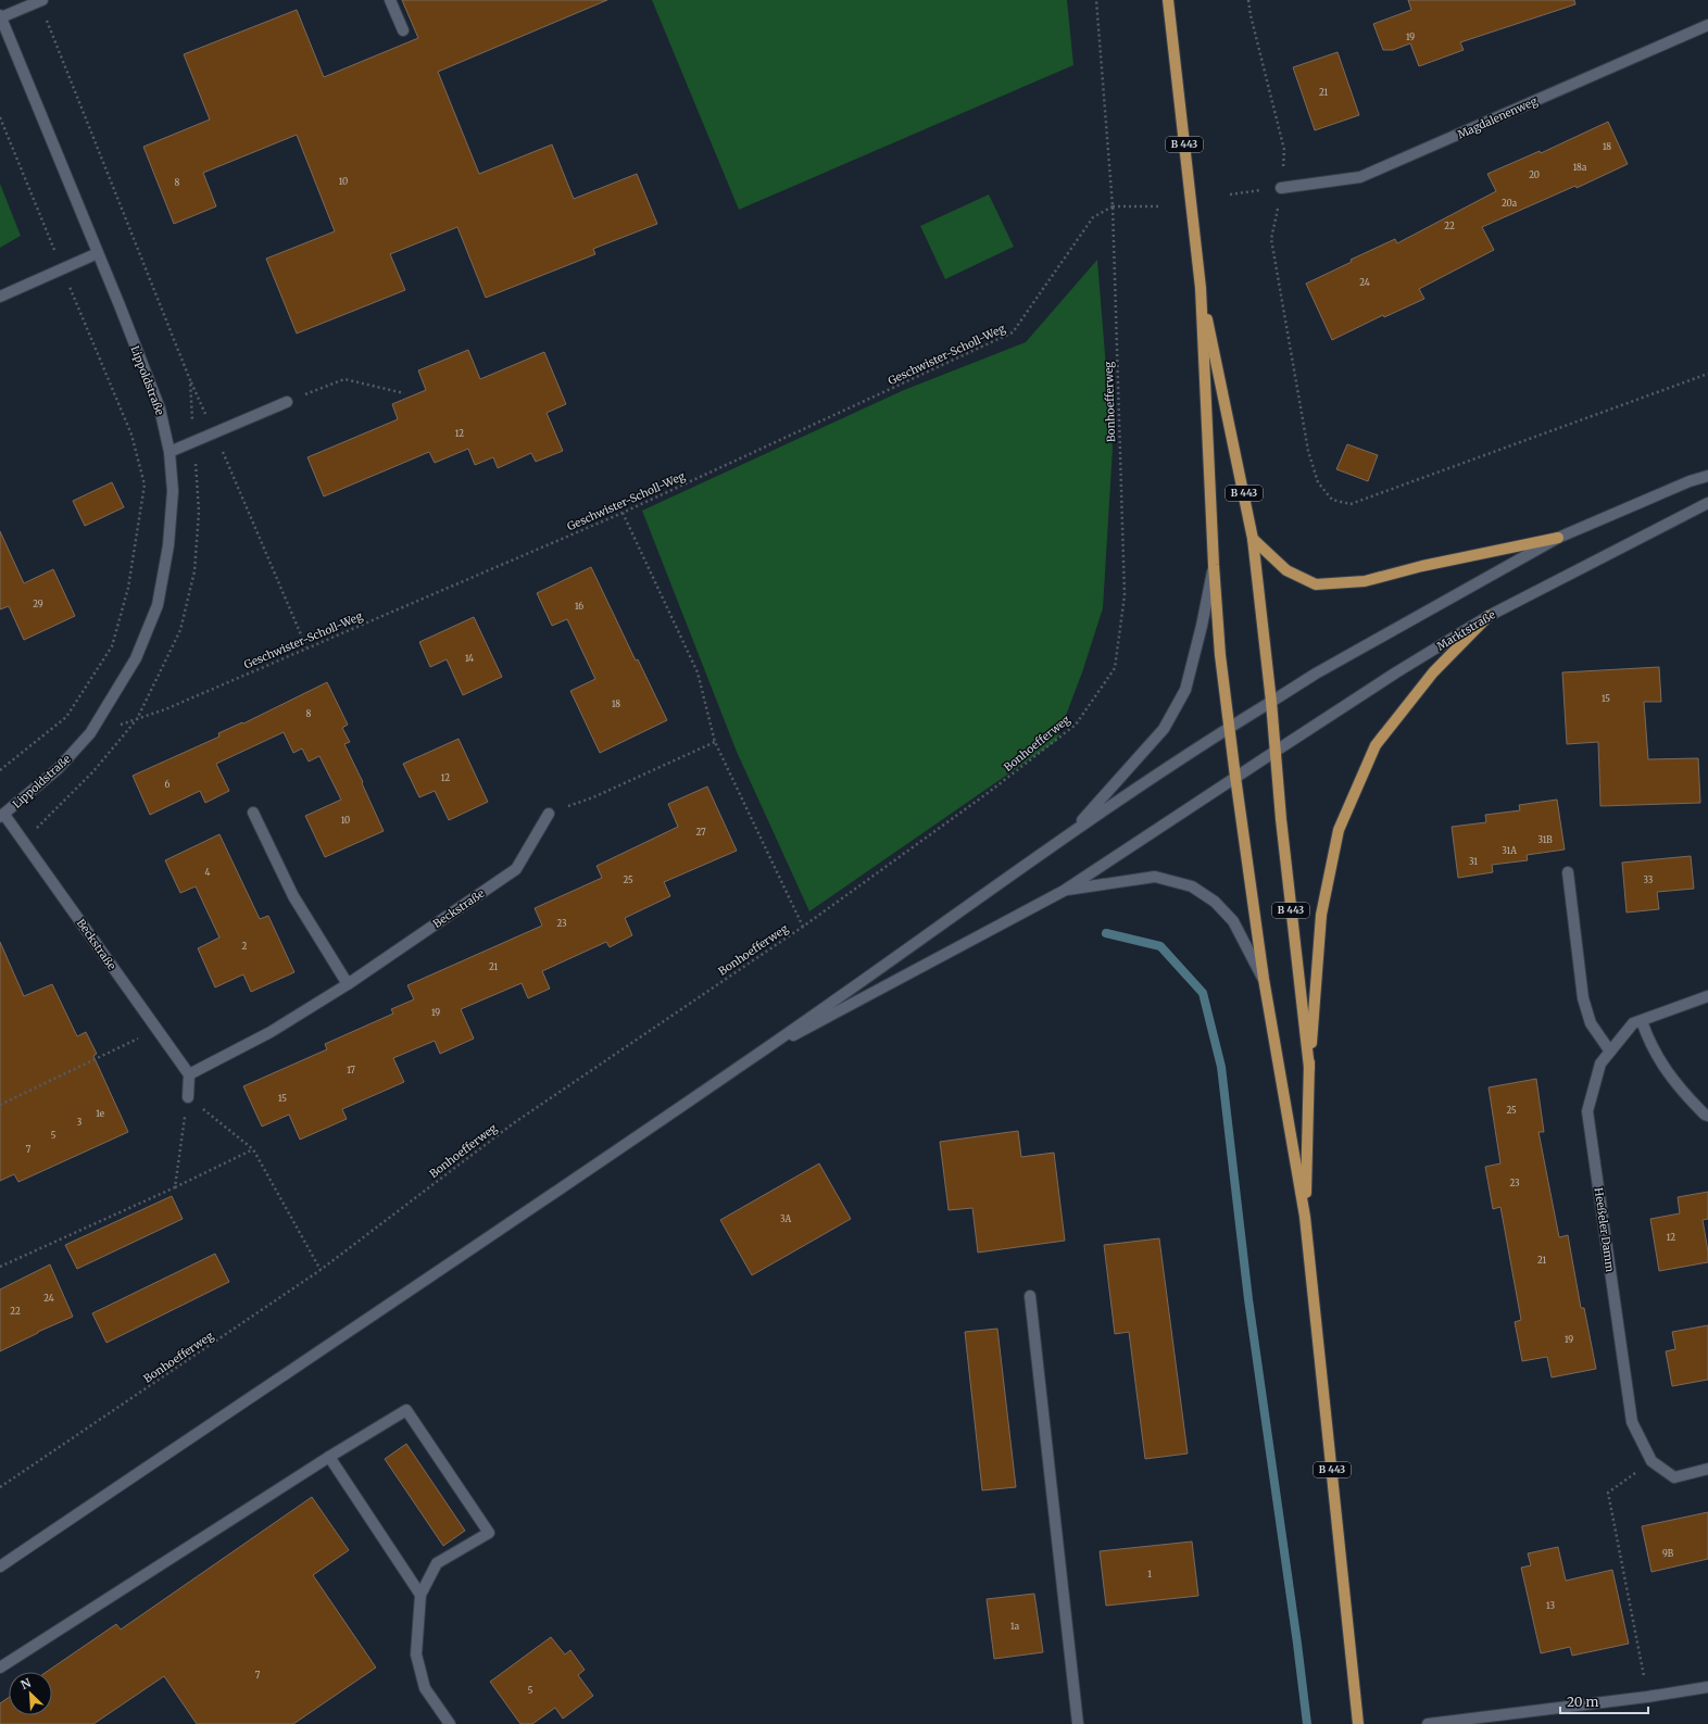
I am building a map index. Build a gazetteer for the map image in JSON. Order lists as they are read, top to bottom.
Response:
{
  "streets": {
    "main road": ["B 443"],
    "street": [
      "Magdalenenweg",
      "Lippoldstraße",
      "Marktstraße",
      "Beckstraße",
      "Heeßeler Damm"
    ],
    "path": ["Geschwister-Scholl-Weg", "Bonhoefferweg"]
  },
  "crossings": [
    ["B 443", "Marktstraße"],
    ["Geschwister-Scholl-Weg", "Lippoldstraße"],
    ["Geschwister-Scholl-Weg", "Bonhoefferweg"],
    ["Lippoldstraße", "Beckstraße"]
  ],
  "house_numbers": [
    "19",
    "21",
    "18",
    "18a",
    "20",
    "10",
    "8",
    "20a",
    "22",
    "24",
    "12",
    "29",
    "16",
    "14",
    "15",
    "18",
    "8",
    "12",
    "6",
    "10",
    "27",
    "31B",
    "31A",
    "31",
    "4",
    "25",
    "33",
    "23",
    "2",
    "21",
    "19",
    "17",
    "15",
    "25",
    "1e",
    "3",
    "5",
    "7",
    "23",
    "3A",
    "12",
    "21",
    "24",
    "22",
    "19",
    "9B",
    "1",
    "13",
    "1a",
    "7",
    "5"
  ],
  "scale_bar": "20 m",
  "north": "top left"
}
